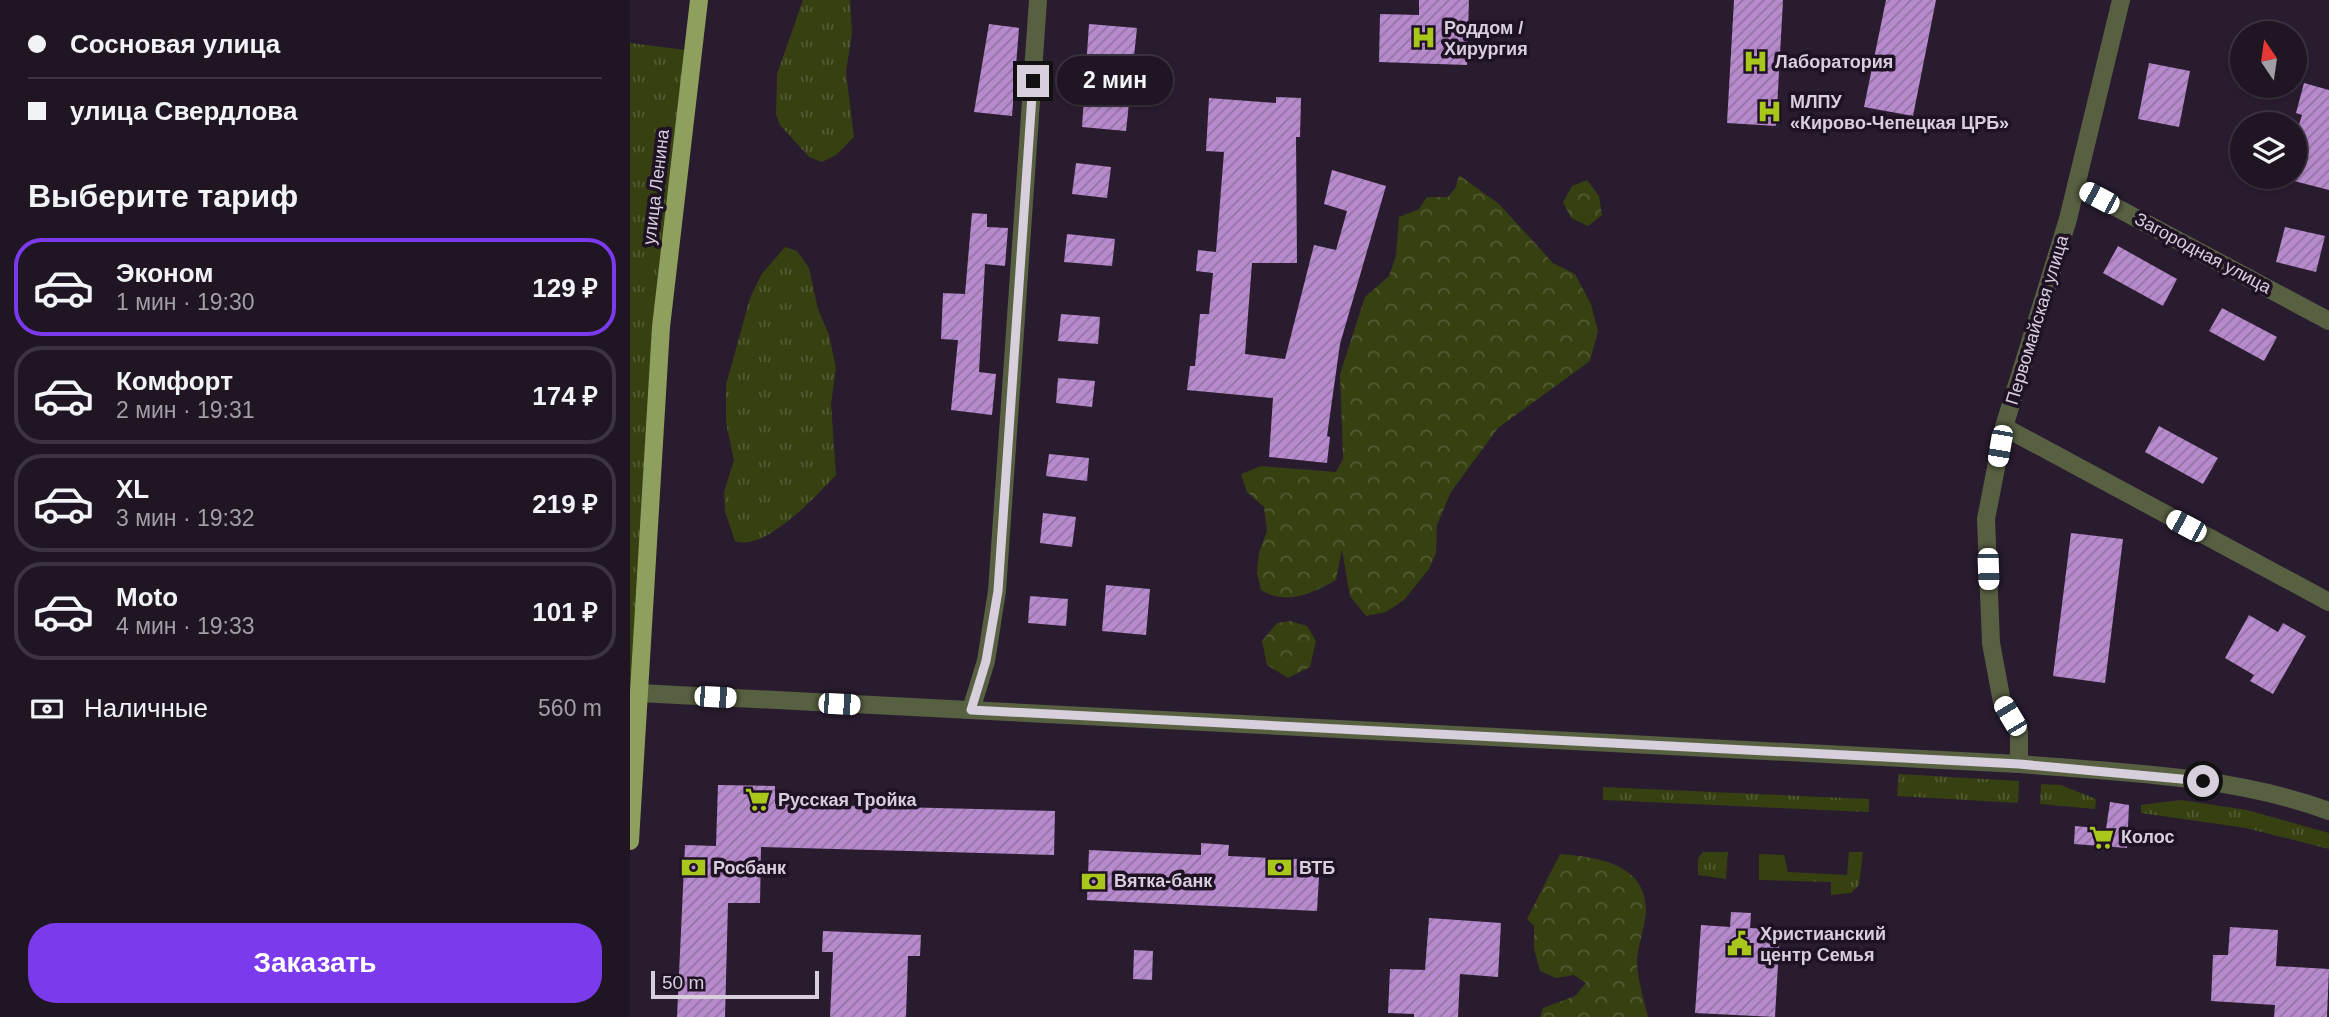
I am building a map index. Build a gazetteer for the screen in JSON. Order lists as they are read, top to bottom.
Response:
{
  "streets": {
    "main road": ["улица Ленина"],
    "street": ["Загородная улица", "Первомайская улица"]
  },
  "crossings": [
    ["Загородная улица", "Первомайская улица"]
  ],
  "places": {
    "hospital": ["Роддом / Хирургия", "Лаборатория", "МЛПУ «Кирово-Чепецкая ЦРБ»"],
    "supermarket": ["Русская Тройка", "Колос"],
    "bank": ["Росбанк", "ВТБ", "Вятка-банк"],
    "public building": ["Христианский центр Семья"]
  },
  "scale_bar": "50 m",
  "north": "top",
  "page": {
    "banner": ["Сосновая улица", "улица Свердлова"],
    "bubble": "2 мин",
    "heading": "Выберите тариф",
    "list": [
      {
        "name": "Эконом",
        "note": "1 мин · 19:30",
        "value": "129 ₽"
      },
      {
        "name": "Комфорт",
        "note": "2 мин · 19:31",
        "value": "174 ₽"
      },
      {
        "name": "XL",
        "note": "3 мин · 19:32",
        "value": "219 ₽"
      },
      {
        "name": "Moto",
        "note": "4 мин · 19:33",
        "value": "101 ₽"
      }
    ],
    "pay": ["Наличные", "560 m"],
    "buttons": "Заказать",
    "scale": "50 m"
  }
}
